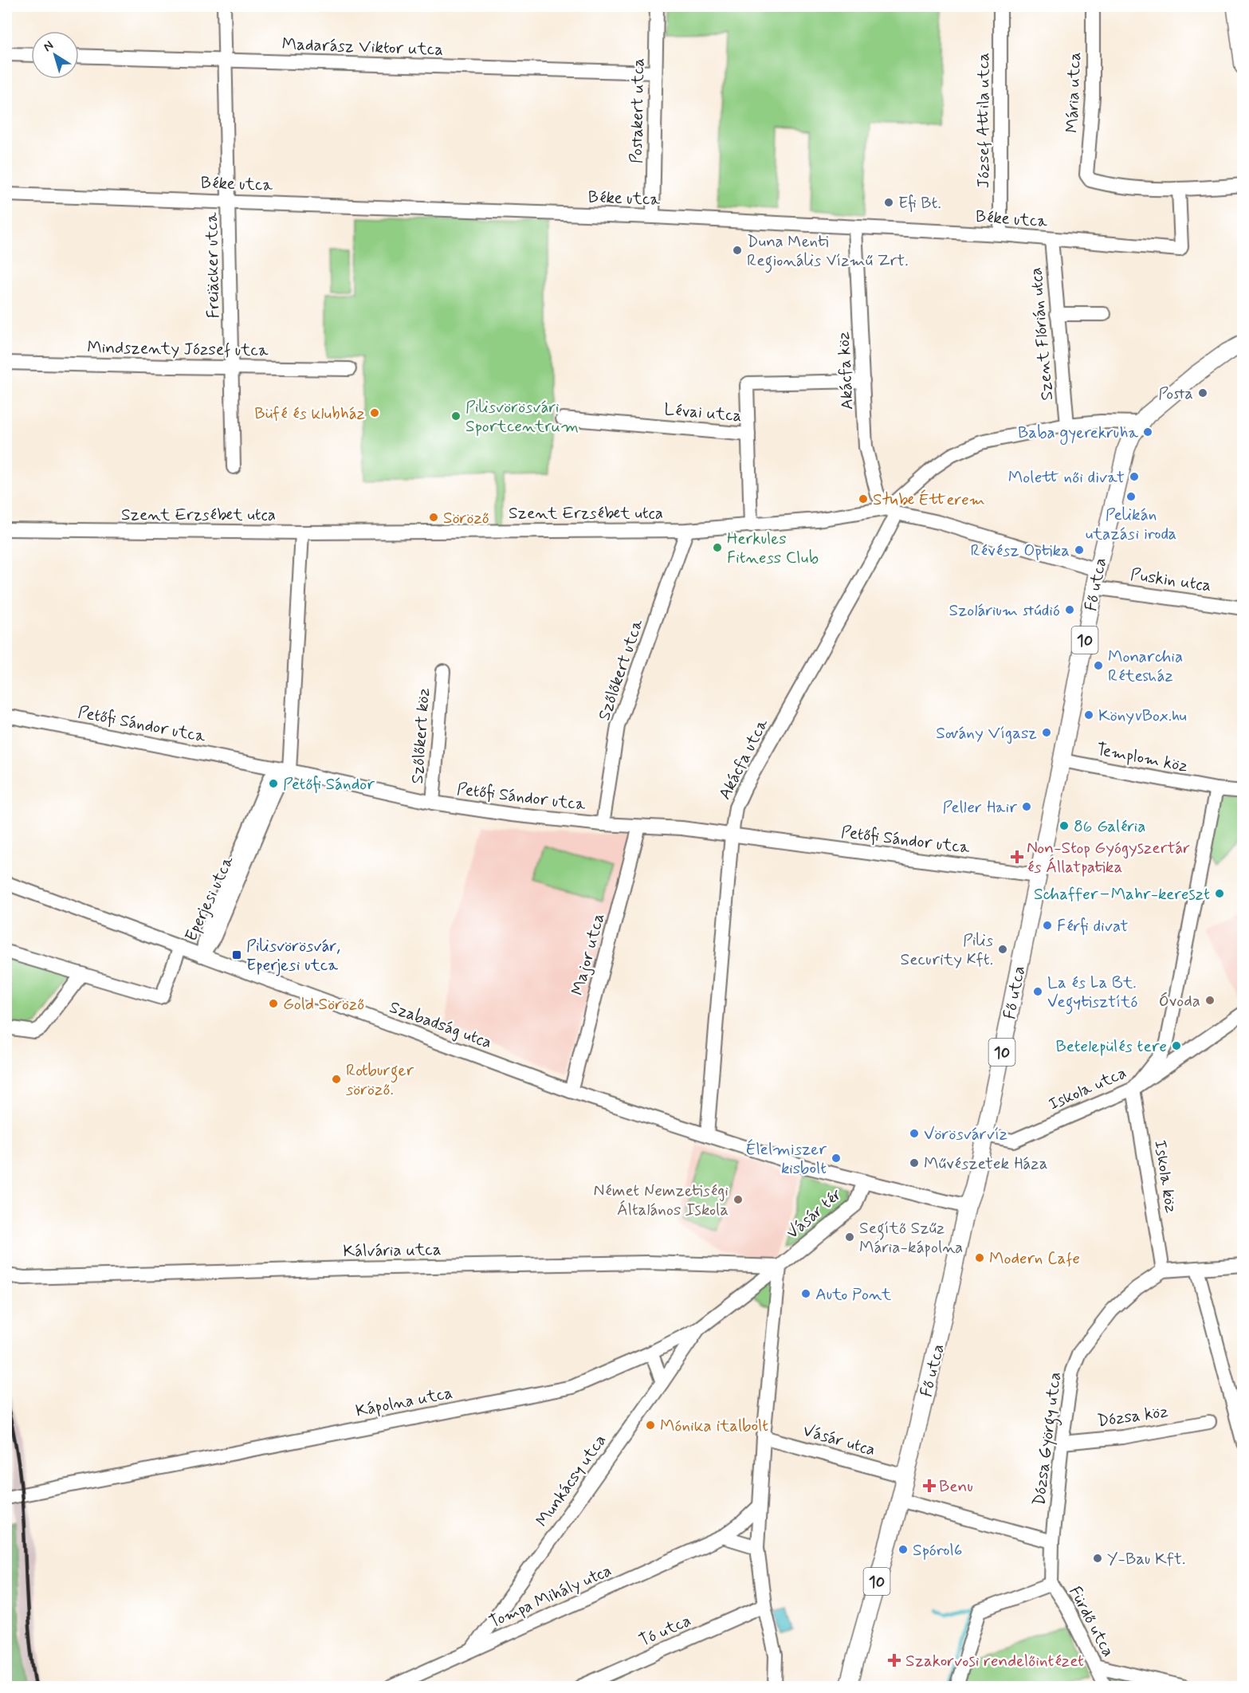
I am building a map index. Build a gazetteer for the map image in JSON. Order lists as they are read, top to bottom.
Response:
{
  "streets": {
    "main road": ["Fő utca", "10"],
    "street": [
      "Madarász Viktor utca",
      "Mária utca",
      "Postakert utca",
      "József Attila utca",
      "Béke utca",
      "Freiäcker utca",
      "Szent Flórián utca",
      "Mindszenty József utca",
      "Akácfa köz",
      "Lévai utca",
      "Szent Erzsébet utca",
      "Puskin utca",
      "Szőlőkert utca",
      "Petőfi Sándor utca",
      "Szőlőkert köz",
      "Templom köz",
      "Akácfa utca",
      "Eperjesi utca",
      "Major utca",
      "Szabadság utca",
      "Iskola utca",
      "Iskola köz",
      "Vásár tér",
      "Kálvária utca",
      "Kápolna utca",
      "Dózsa köz",
      "Dózsa György utca",
      "Vásár utca",
      "Munkácsy utca",
      "Tompa Mihály utca",
      "Fürdő utca",
      "Tó utca"
    ]
  },
  "crossings": [
    ["Madarász Viktor utca", "Postakert utca"],
    ["Madarász Viktor utca", "Freiäcker utca"],
    ["Mária utca", "Béke utca"],
    ["Postakert utca", "Béke utca"],
    ["József Attila utca", "Béke utca"],
    ["Béke utca", "Freiäcker utca"],
    ["Béke utca", "Szent Flórián utca"],
    ["Béke utca", "Akácfa köz"],
    ["Freiäcker utca", "Mindszenty József utca"],
    ["Akácfa köz", "Szent Erzsébet utca"],
    ["Akácfa köz", "Akácfa utca"],
    ["Lévai utca", "Szent Erzsébet utca"],
    ["Szent Erzsébet utca", "Szőlőkert utca"],
    ["Szent Erzsébet utca", "Akácfa utca"],
    ["Puskin utca", "Fő utca"],
    ["Fő utca", "Petőfi Sándor utca"],
    ["Fő utca", "Templom köz"],
    ["Fő utca", "Iskola utca"],
    ["Fő utca", "Vásár utca"],
    ["Szőlőkert utca", "Petőfi Sándor utca"],
    ["Petőfi Sándor utca", "Szőlőkert köz"],
    ["Petőfi Sándor utca", "Akácfa utca"],
    ["Petőfi Sándor utca", "Eperjesi utca"],
    ["Petőfi Sándor utca", "Major utca"],
    ["Akácfa utca", "Szabadság utca"],
    ["Eperjesi utca", "Szabadság utca"],
    ["Major utca", "Szabadság utca"],
    ["Szabadság utca", "Vásár tér"],
    ["Iskola utca", "Iskola köz"],
    ["Iskola köz", "Dózsa György utca"],
    ["Vásár tér", "Kálvária utca"],
    ["Vásár tér", "Kápolna utca"],
    ["Kálvária utca", "Kápolna utca"],
    ["Kápolna utca", "Munkácsy utca"],
    ["Dózsa köz", "Dózsa György utca"],
    ["Dózsa György utca", "Fürdő utca"],
    ["Munkácsy utca", "Tompa Mihály utca"]
  ],
  "places": {
    "other": [
      "Efi Bt.",
      "Duna Menti Regionális Vízmű Zrt.",
      "Posta",
      "Büfé és klubház",
      "Pilisvörösvári Sportcentrum",
      "Baba gyerekruha",
      "Molett női divat",
      "Pelikán utazási iroda",
      "Stube Étterem",
      "Söröző",
      "Herkules Fitness Club",
      "Révész Optika",
      "Szolárium stúdió",
      "Monarchia Rétesház",
      "KönyvBox.hu",
      "Sovány Vígasz",
      "Petőfi Sándor",
      "Peller Hair",
      "86 Galéria",
      "Schaffer–Mahr-kereszt",
      "Férfi divat",
      "Pilis Security Kft.",
      "La és La Bt. Vegytisztító",
      "Óvoda",
      "Gold Söröző",
      "Betelepülés tere",
      "Rotburger söröző.",
      "Vörösvárvíz",
      "Élelmiszer kisbolt",
      "Művészetek Háza",
      "Német Nemzetiségi Általános Iskola",
      "Segítő Szűz Mária-kápolna",
      "Modern Cafe",
      "Auto Pont",
      "Mónika italbolt",
      "Spórol6",
      "Y-Bau Kft."
    ],
    "health": ["Non-Stop Gyógyszertár és Állatpatika", "Benu", "Szakorvosi rendelőintézet"],
    "transit": ["Pilisvörösvár, Eperjesi utca"]
  },
  "north": "top left"
}
